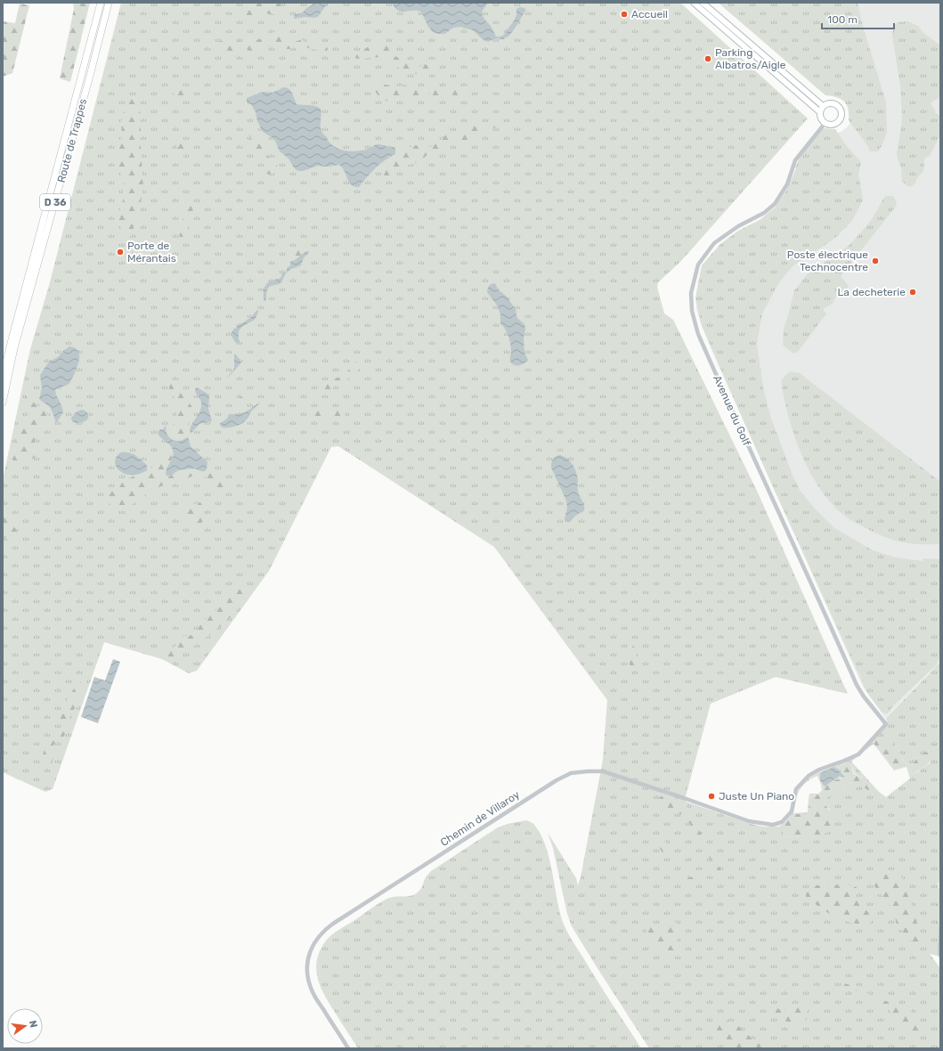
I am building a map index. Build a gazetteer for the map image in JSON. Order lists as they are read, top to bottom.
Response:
{
  "streets": {
    "main road": ["Route de Trappes", "D 36"],
    "street": ["Avenue du Golf", "Chemin de Villaroy"]
  },
  "crossings": [
    ["Avenue du Golf", "Chemin de Villaroy"]
  ],
  "places": [
    "Accueil",
    "Parking Albatros/Aigle",
    "Porte de Mérantais",
    "Poste électrique Technocentre",
    "La decheterie",
    "Juste Un Piano"
  ],
  "scale_bar": "100 m",
  "north": "right"
}
